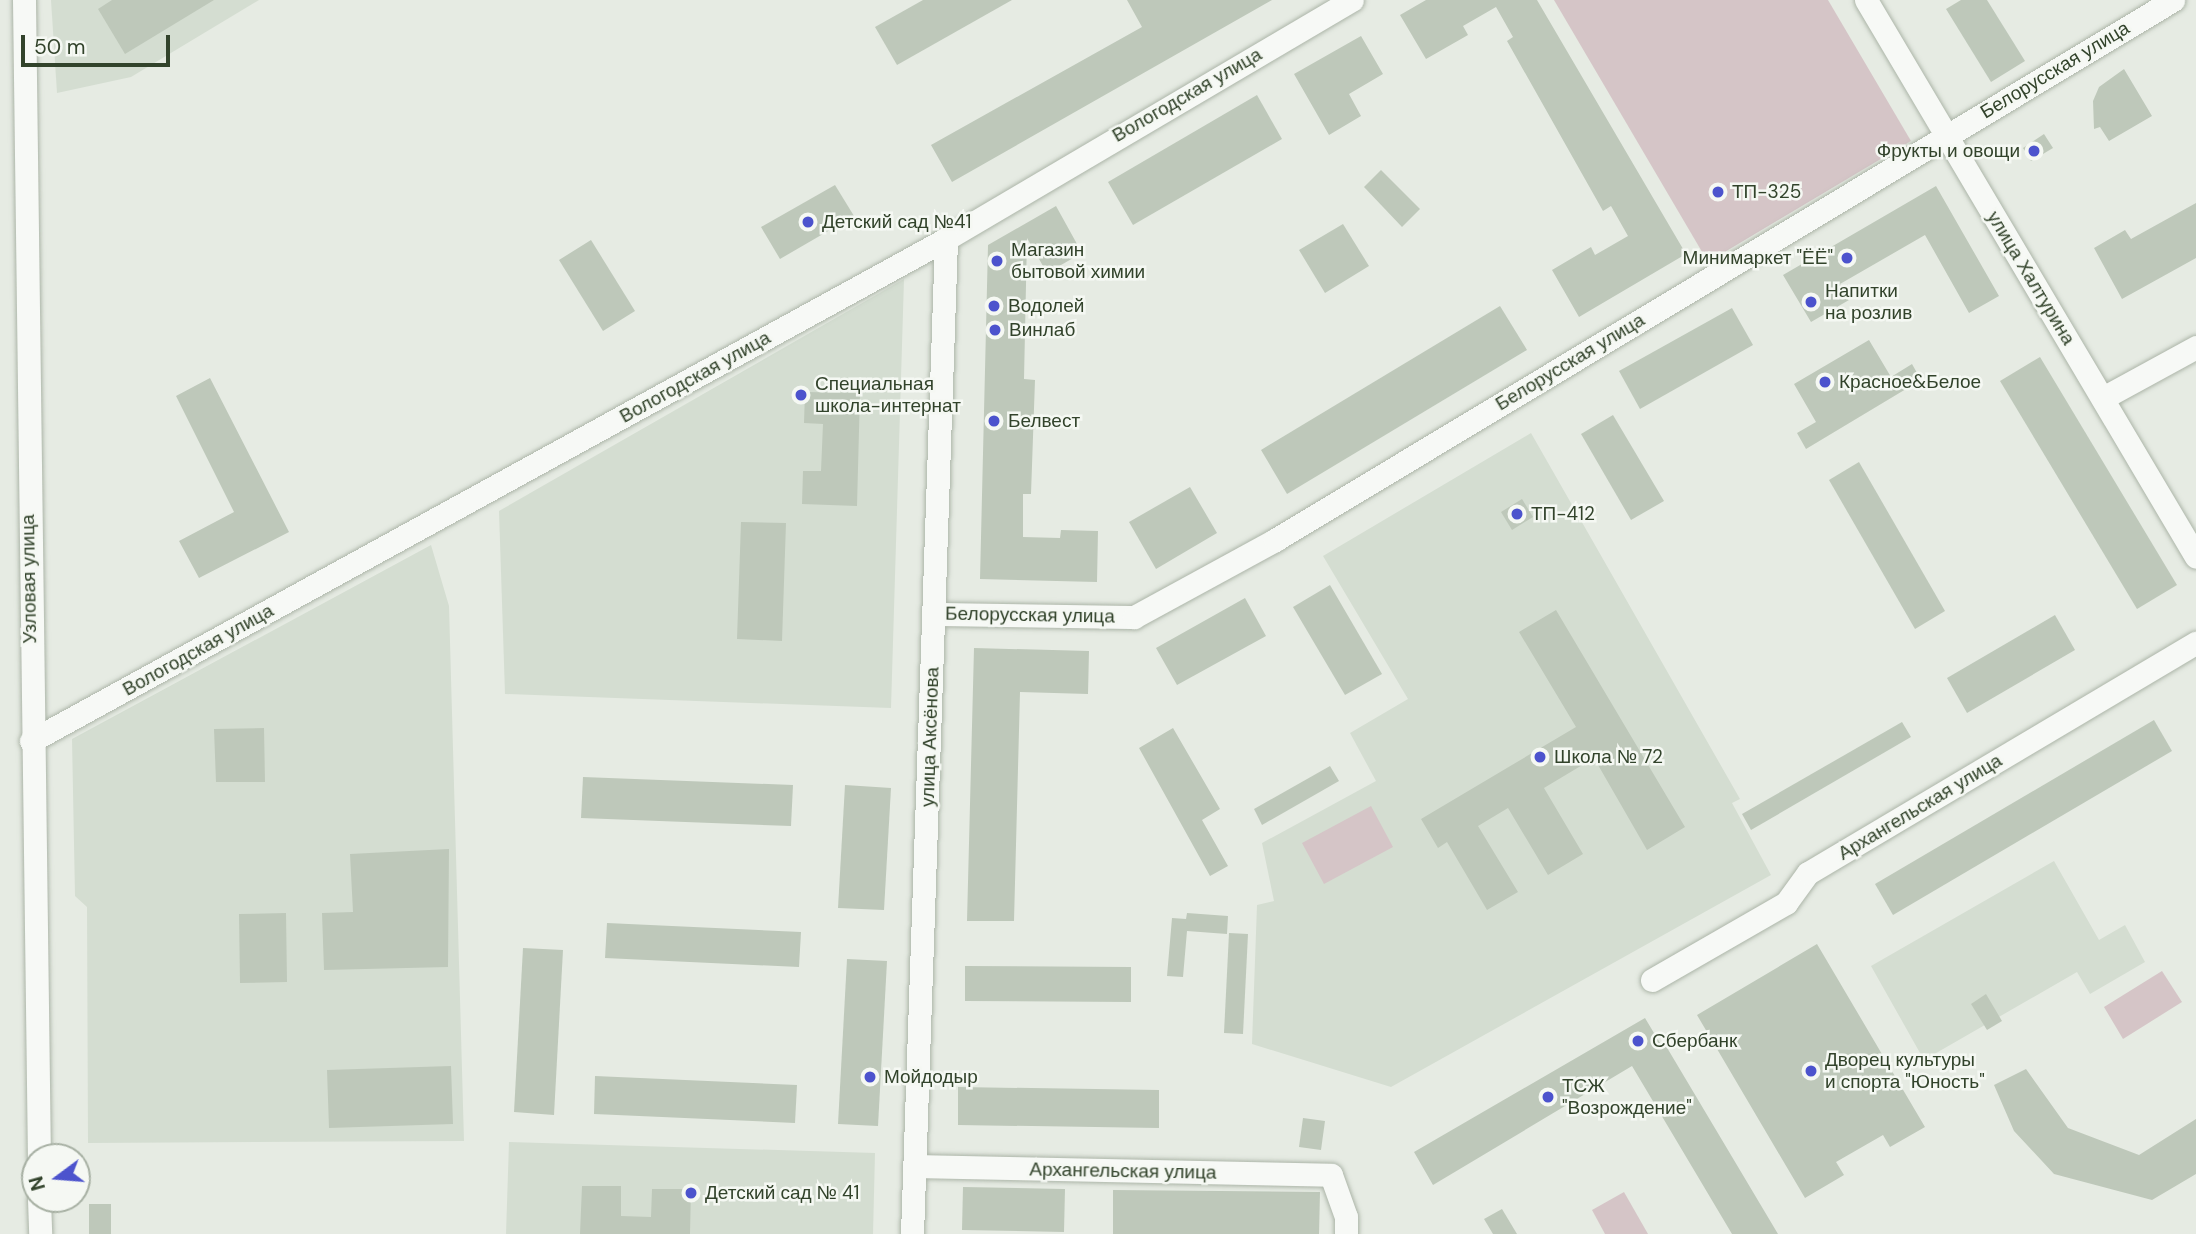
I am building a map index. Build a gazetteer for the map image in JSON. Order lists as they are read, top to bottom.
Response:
{
  "streets": {
    "street": [
      "Белорусская улица",
      "Вологодская улица",
      "улица Халтурина",
      "Узловая улица",
      "улица Аксёнова",
      "Архангельская улица"
    ]
  },
  "crossings": [
    ["Белорусская улица", "улица Халтурина"],
    ["Белорусская улица", "улица Аксёнова"],
    ["Вологодская улица", "Узловая улица"],
    ["Вологодская улица", "улица Аксёнова"],
    ["улица Аксёнова", "Архангельская улица"]
  ],
  "places": [
    "Фрукты и овощи",
    "ТП-325",
    "Детский сад №41",
    "Минимаркет \"ЁЁ\"",
    "Магазин бытовой химии",
    "Напитки на розлив",
    "Водолей",
    "Винлаб",
    "Красное&Белое",
    "Специальная школа-интернат",
    "Белвест",
    "ТП-412",
    "Школа № 72",
    "Сбербанк",
    "Дворец культуры и спорта \"Юность\"",
    "Мойдодыр",
    "ТСЖ \"Возрождение\"",
    "Детский сад № 41"
  ],
  "scale_bar": "50 m",
  "north": "left"
}
